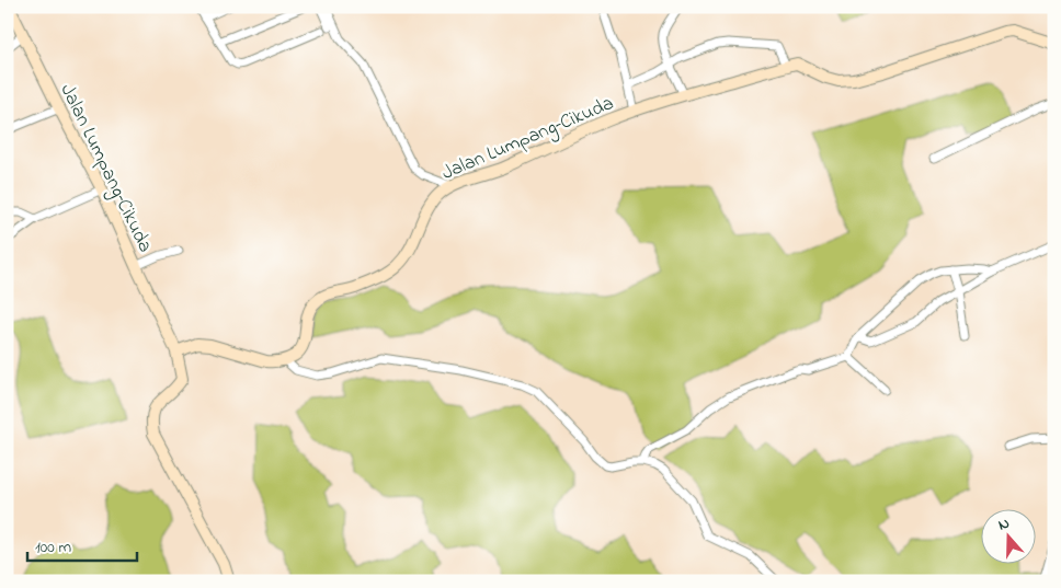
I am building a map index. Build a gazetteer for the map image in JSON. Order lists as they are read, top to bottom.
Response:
{
  "streets": {
    "street": ["Jalan Lumpang–Cikuda"]
  },
  "scale_bar": "100 m",
  "north": "top"
}
